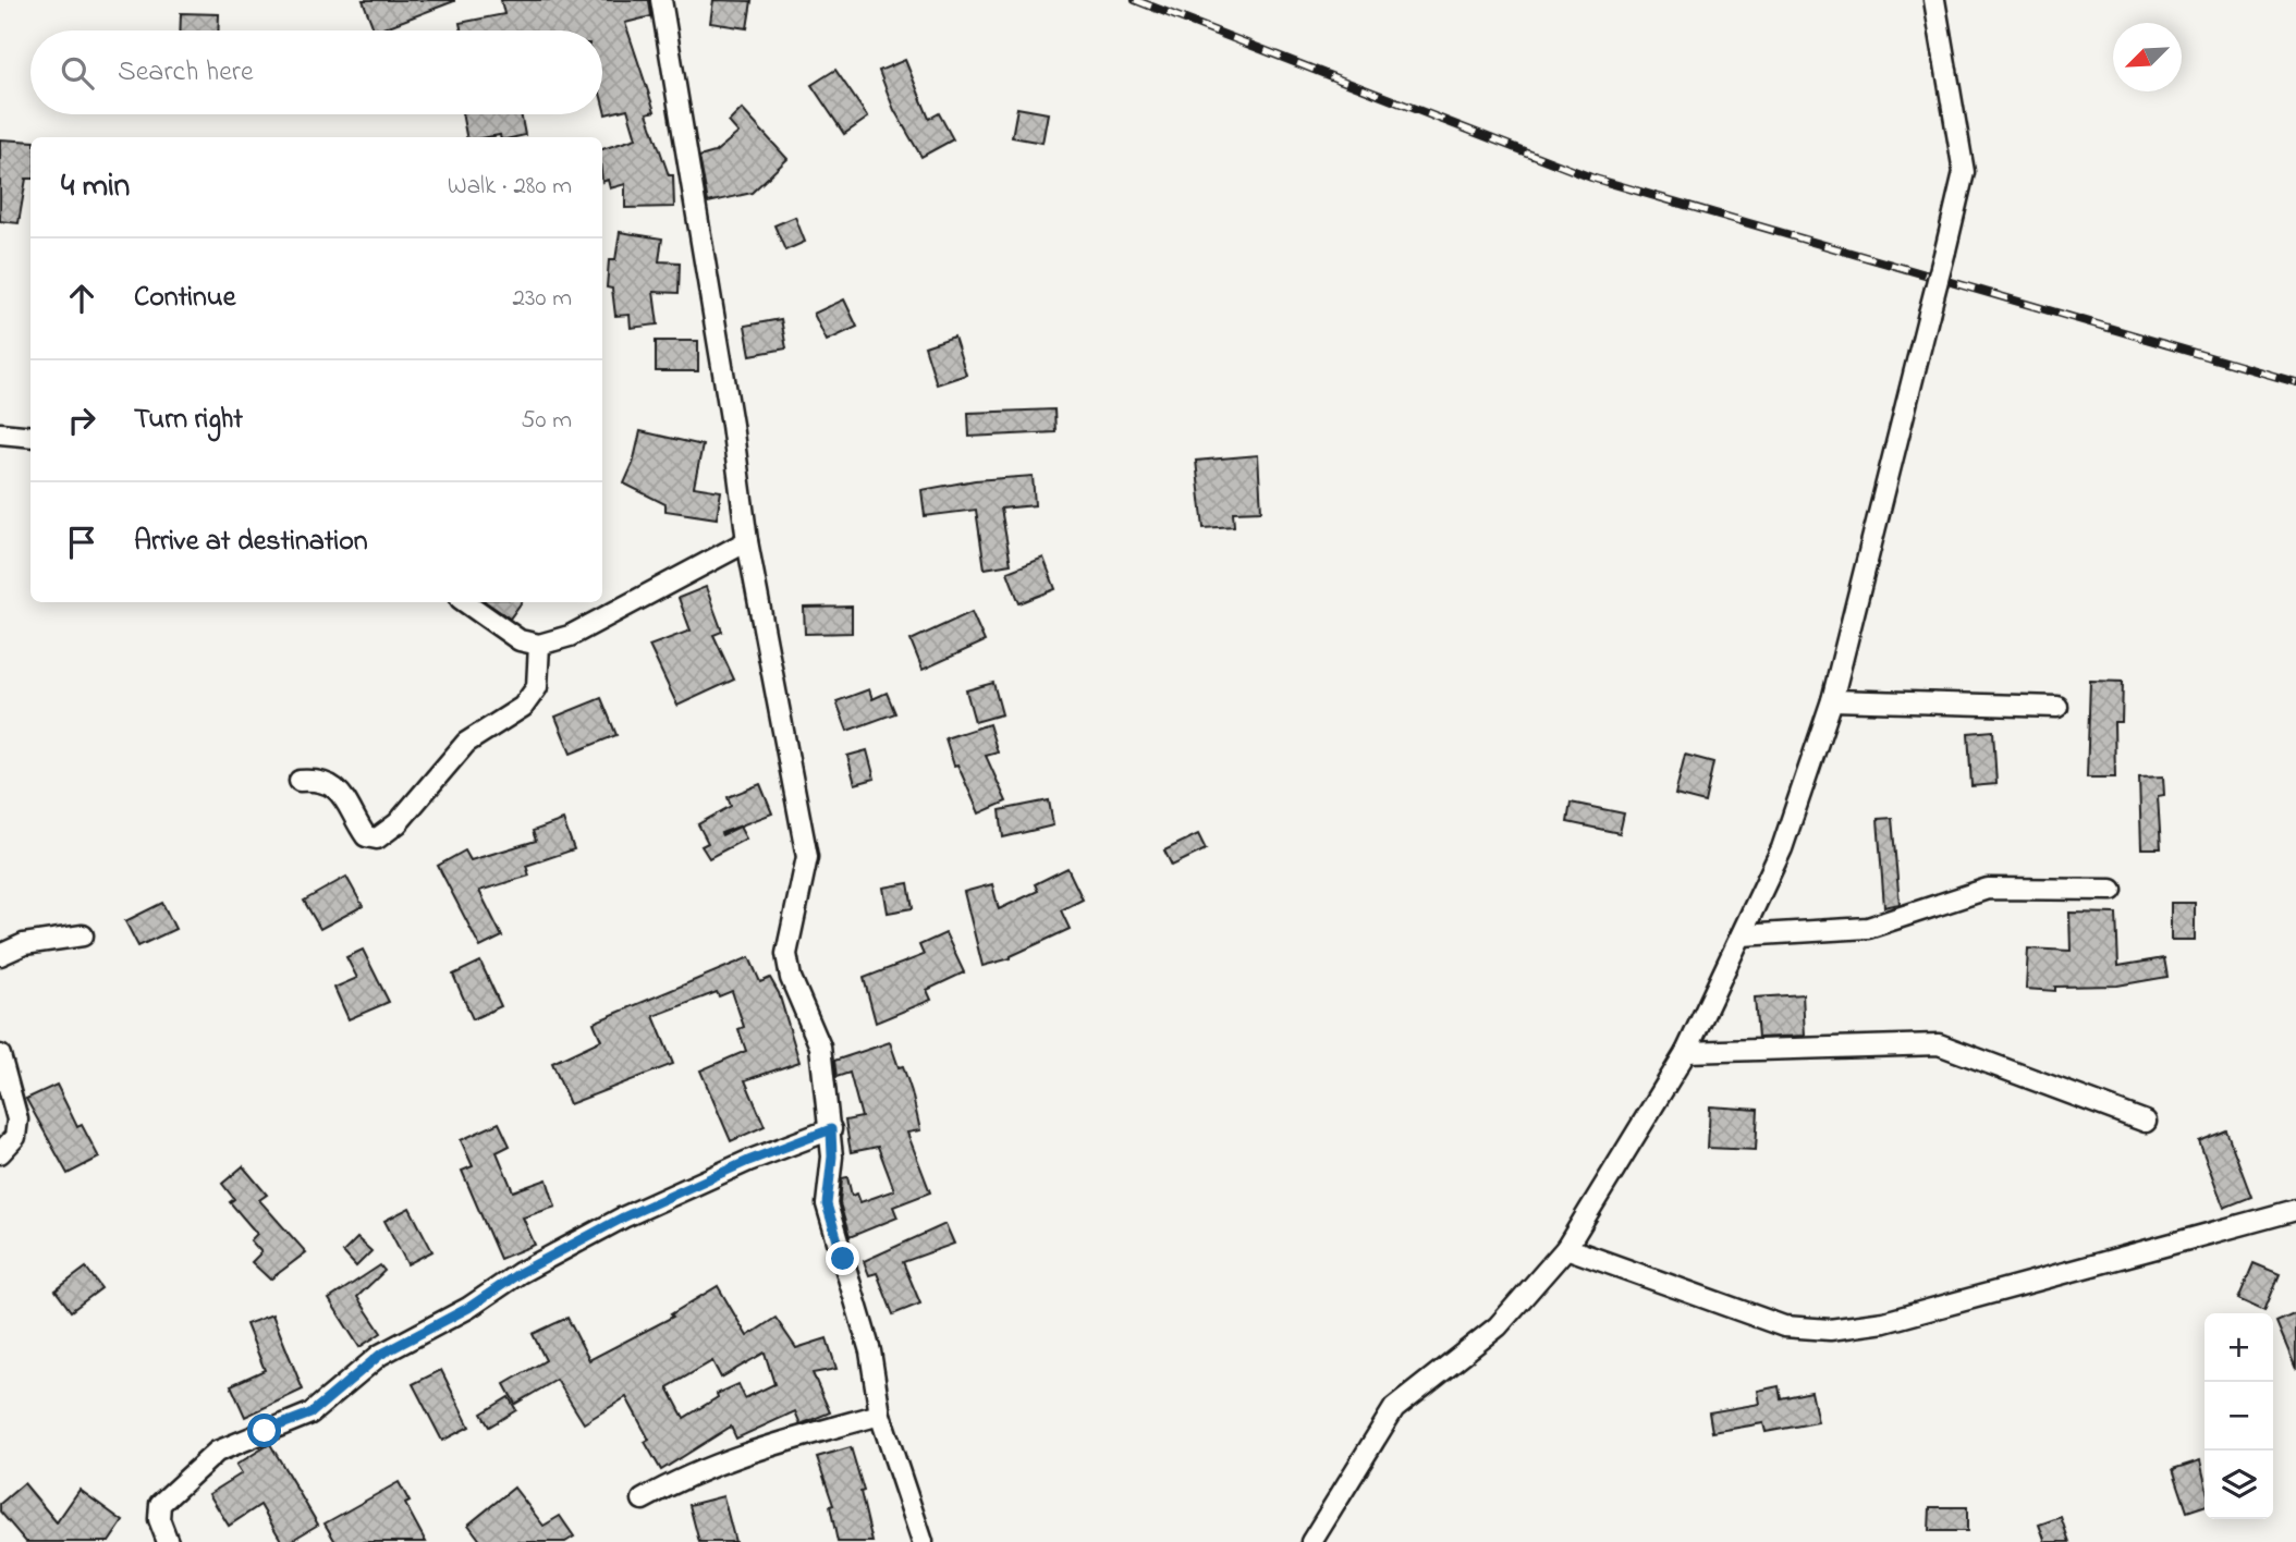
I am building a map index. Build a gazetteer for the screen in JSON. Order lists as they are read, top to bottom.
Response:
{
  "north": "bottom left",
  "page": {
    "search": "Search here",
    "heading": ["4 min", "Walk · 280 m"],
    "list": [
      ["Continue", "230 m"],
      ["Turn right", "50 m"],
      "Arrive at destination"
    ],
    "map_buttons": ["+", "−"]
  }
}
